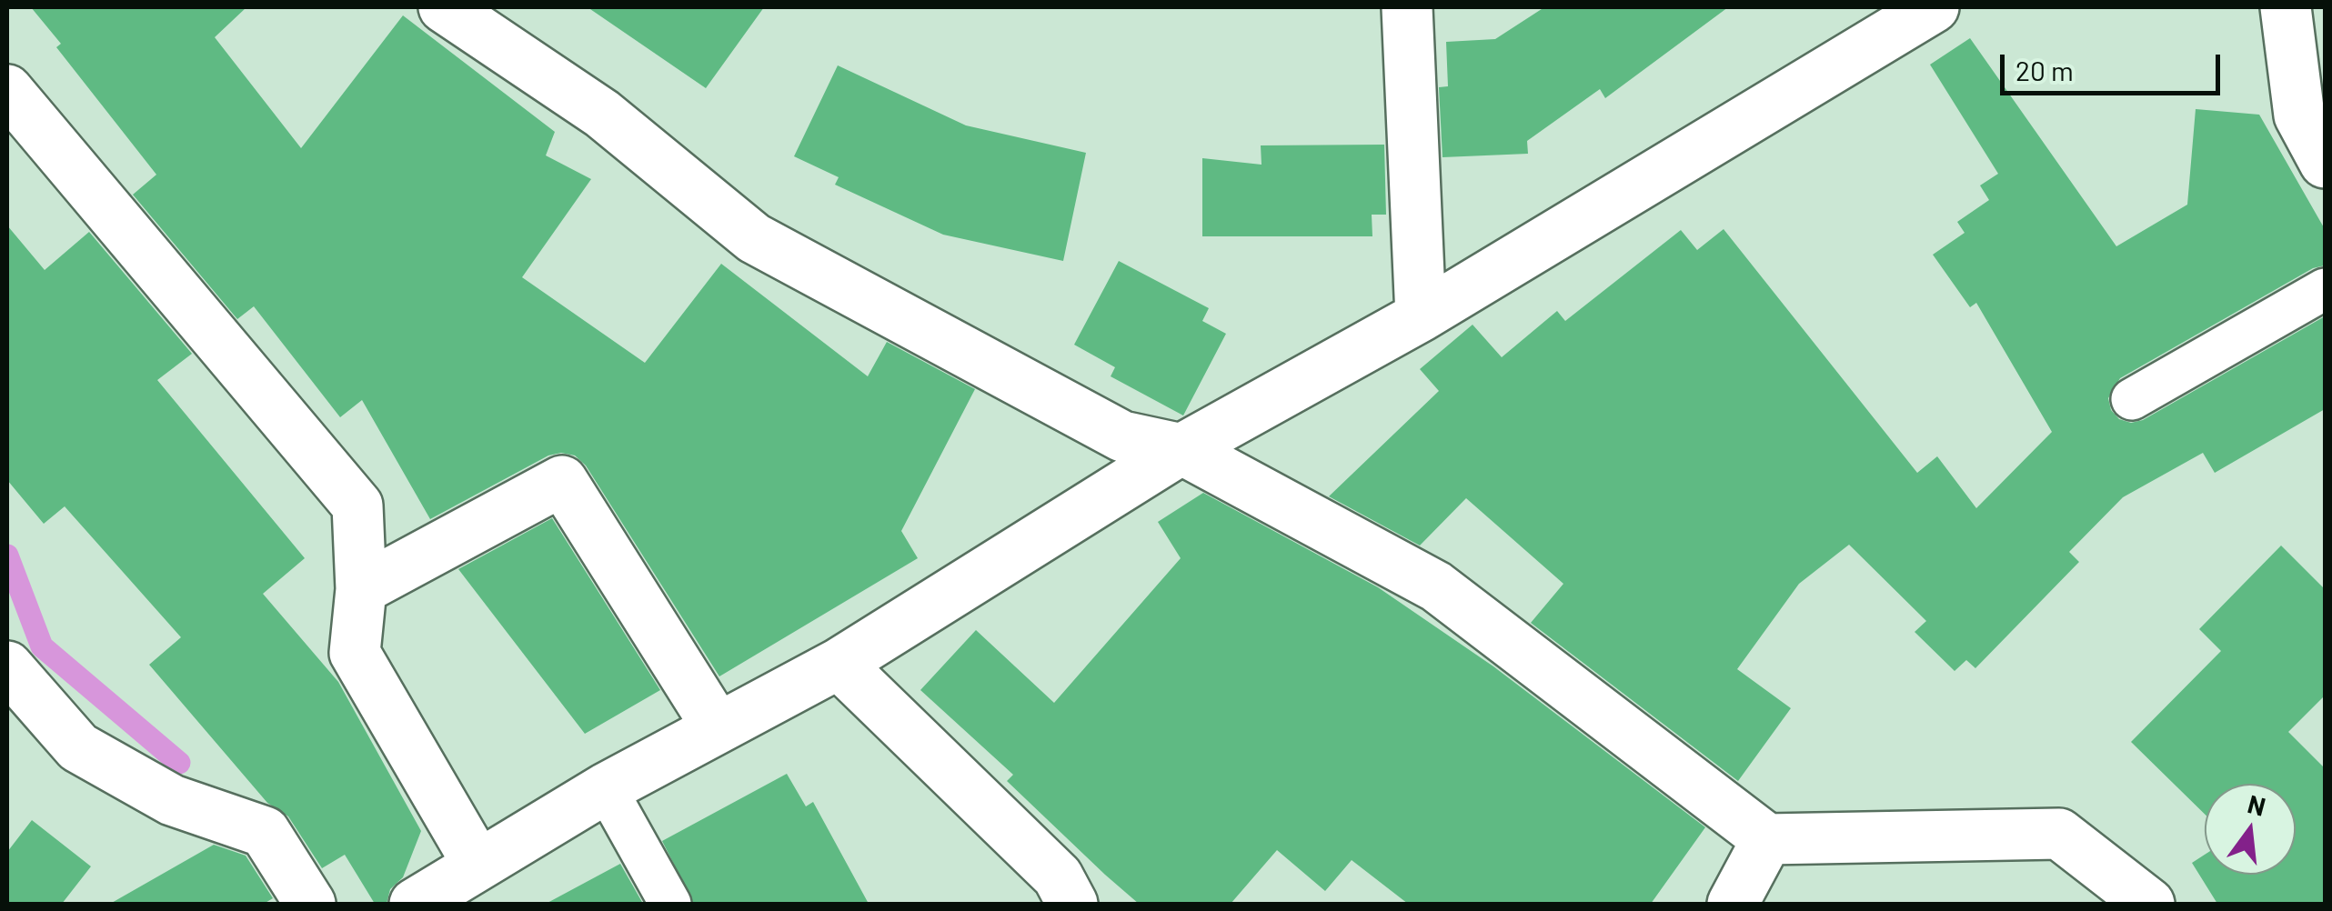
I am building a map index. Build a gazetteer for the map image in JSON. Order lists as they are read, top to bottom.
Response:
{
  "scale_bar": "20 m",
  "north": "top"
}
